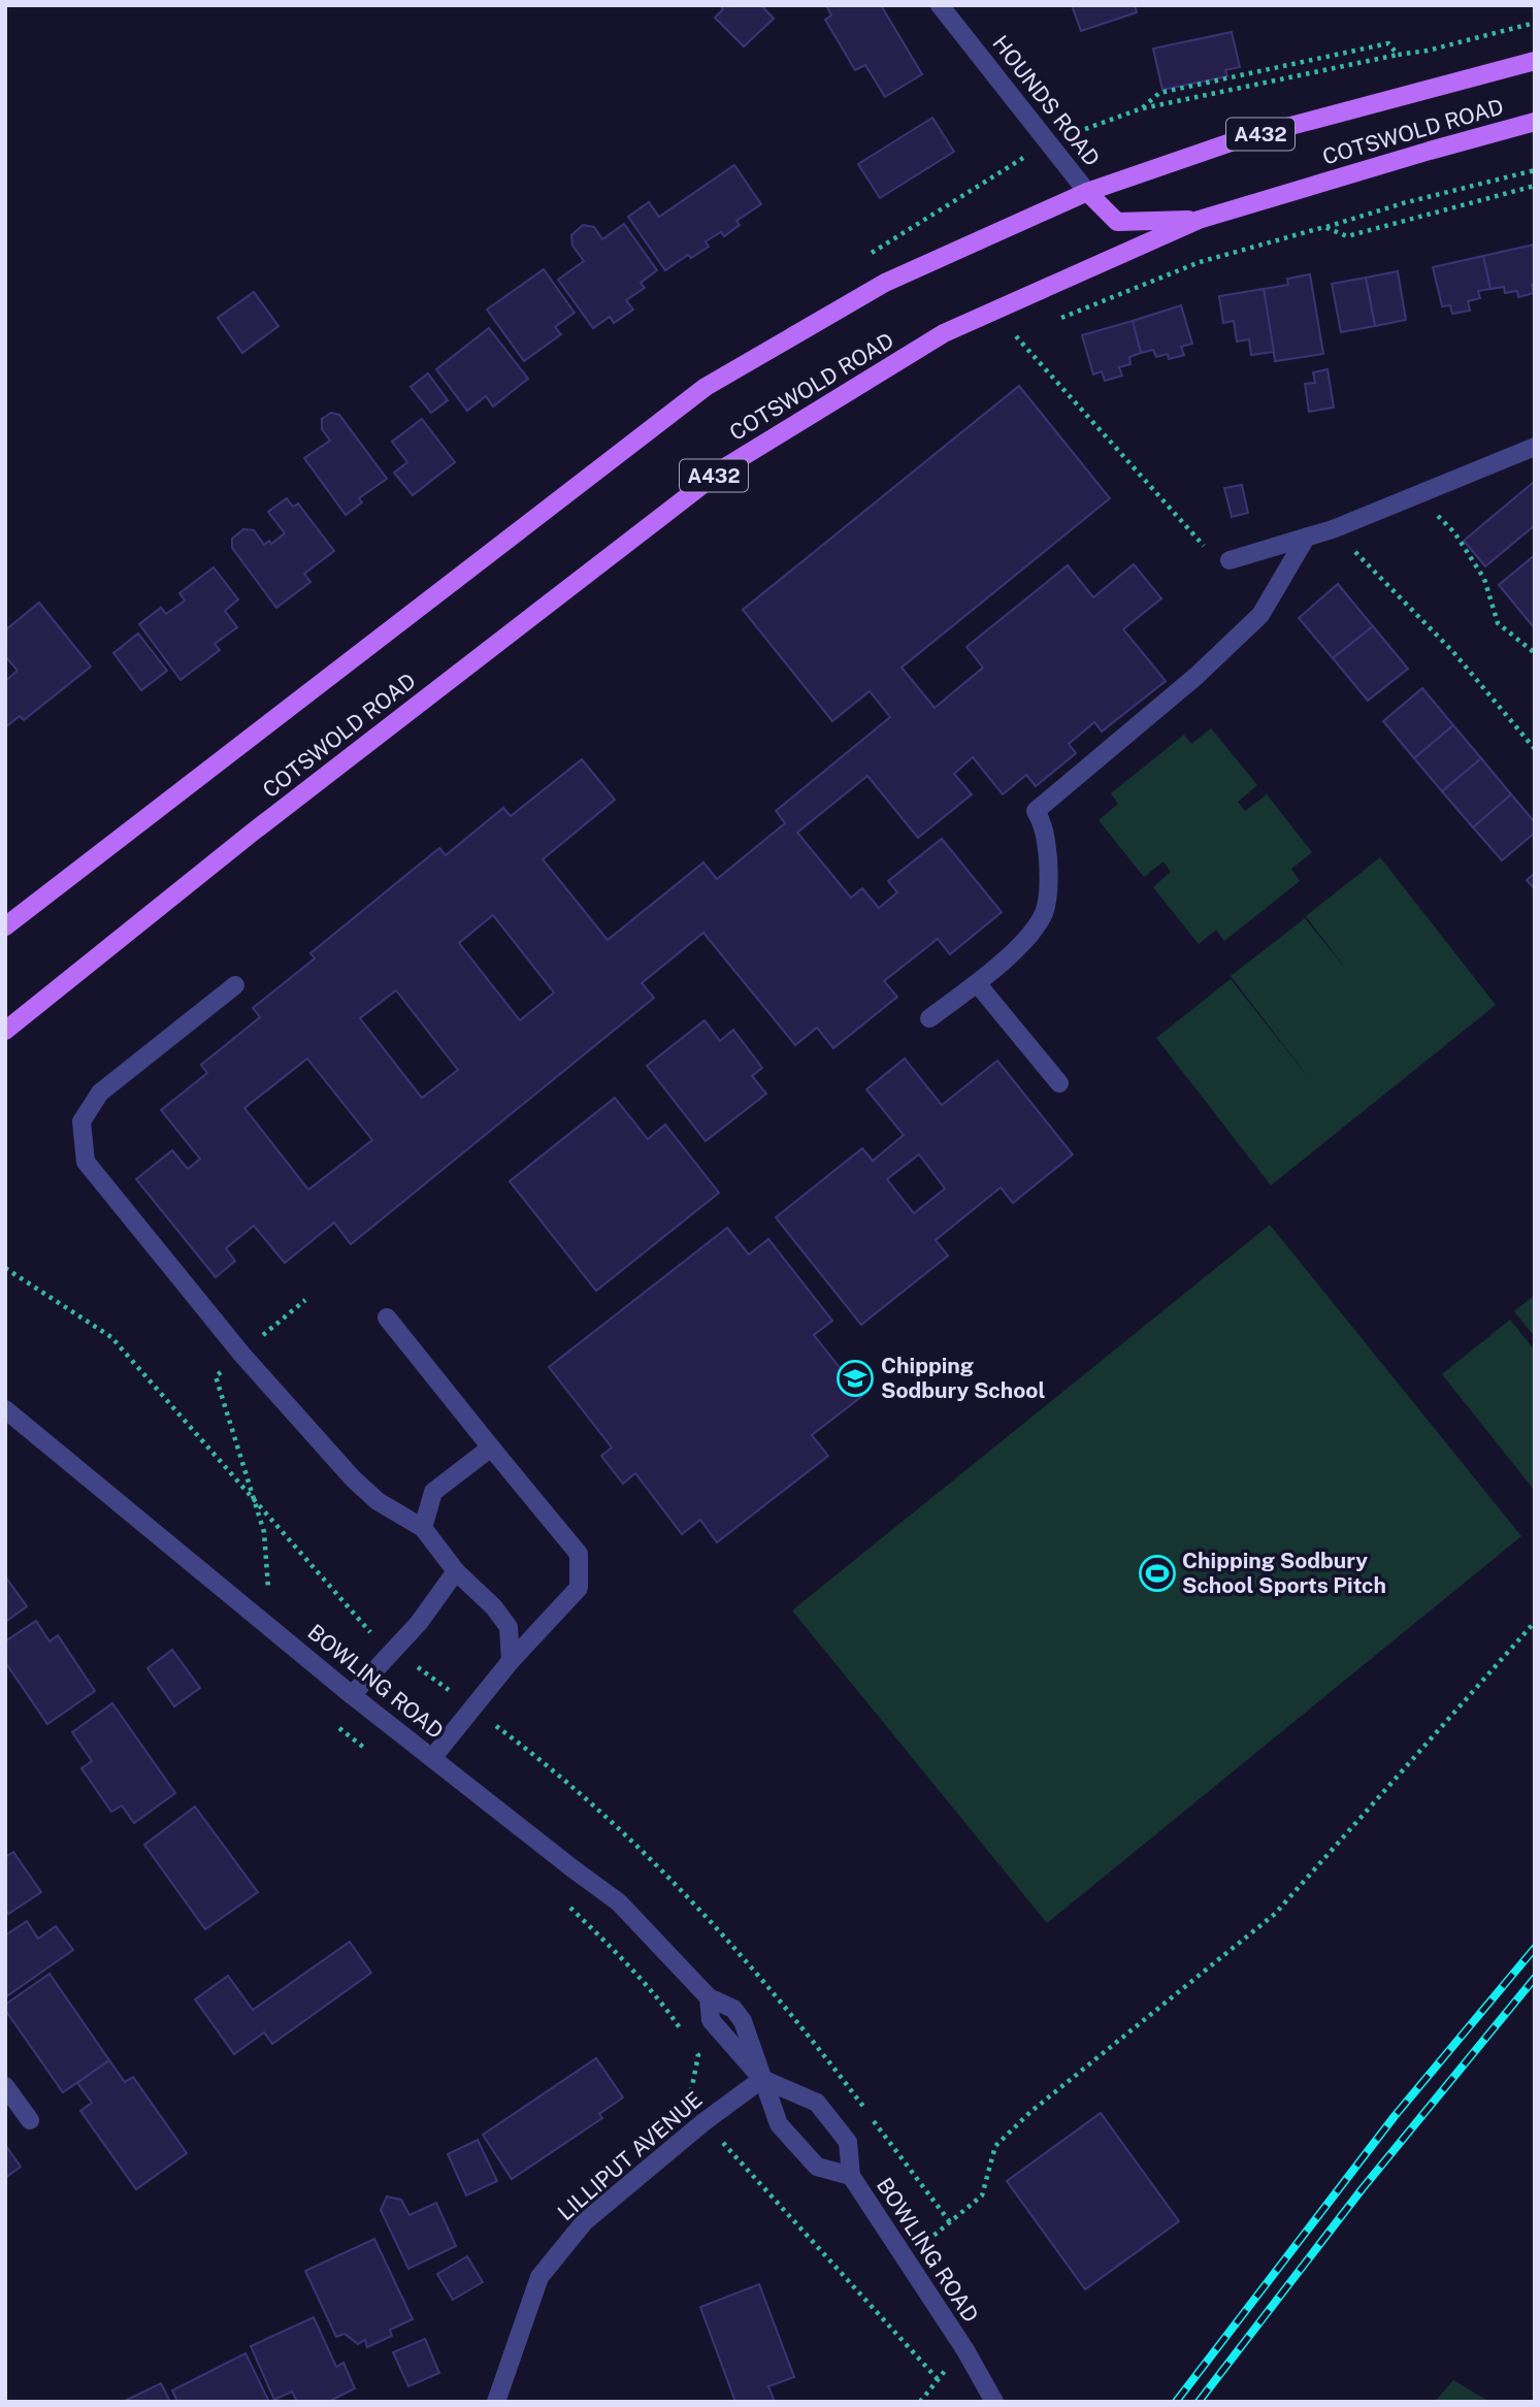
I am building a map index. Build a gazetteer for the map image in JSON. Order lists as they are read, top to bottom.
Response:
{
  "streets": {
    "main road": ["COTSWOLD ROAD", "A432"],
    "street": ["HOUNDS ROAD", "BOWLING ROAD", "LILLIPUT AVENUE"]
  },
  "crossings": [
    ["HOUNDS ROAD", "COTSWOLD ROAD"],
    ["BOWLING ROAD", "LILLIPUT AVENUE"]
  ],
  "places": {
    "school or university": ["Chipping Sodbury School"],
    "sports": ["Chipping Sodbury School Sports Pitch"]
  }
}
